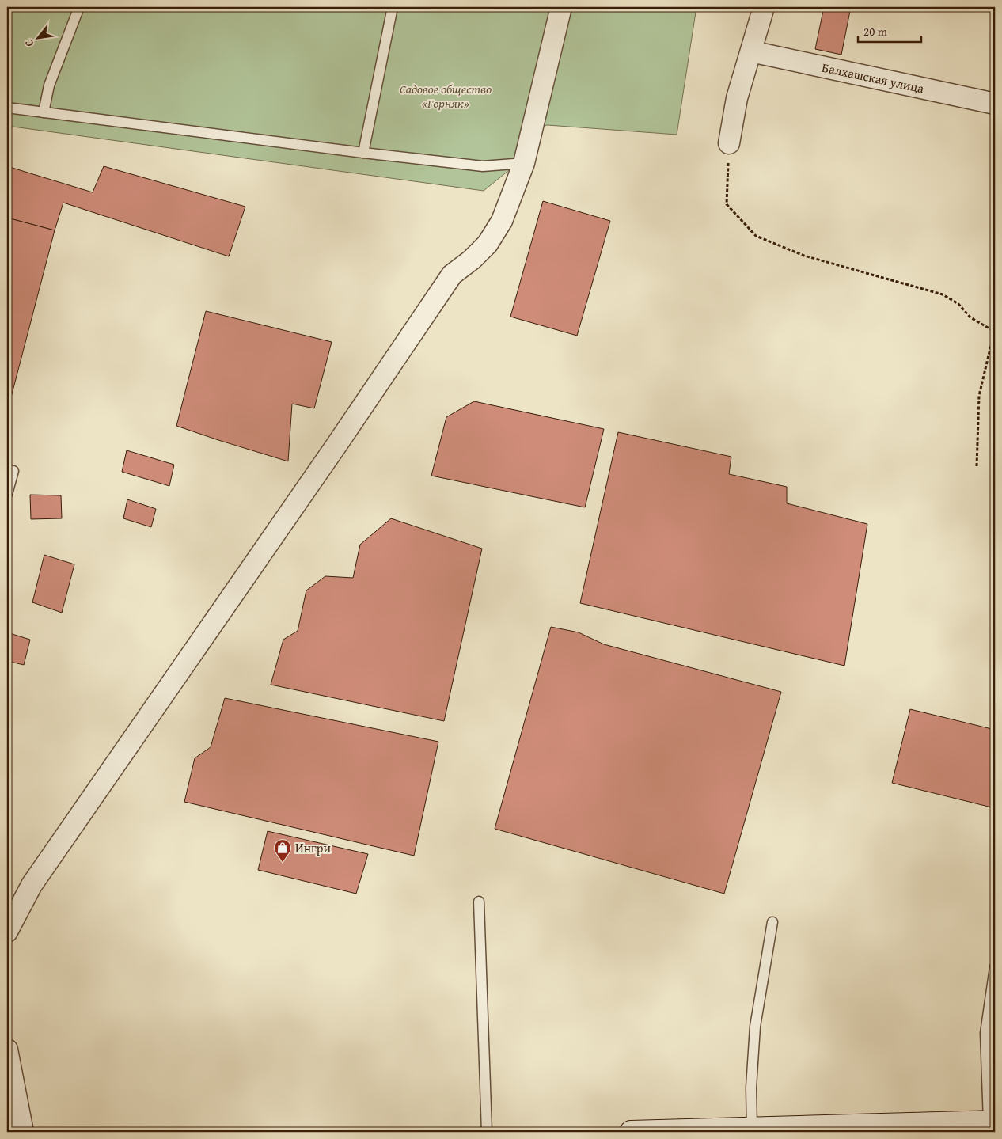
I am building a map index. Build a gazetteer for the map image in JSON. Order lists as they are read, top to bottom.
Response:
{
  "streets": {
    "street": ["Балхашская улица"]
  },
  "parks": ["Садовое общество «Горняк»"],
  "places": {
    "shop": ["Ингри"]
  },
  "scale_bar": "20 m",
  "north": "bottom left"
}
